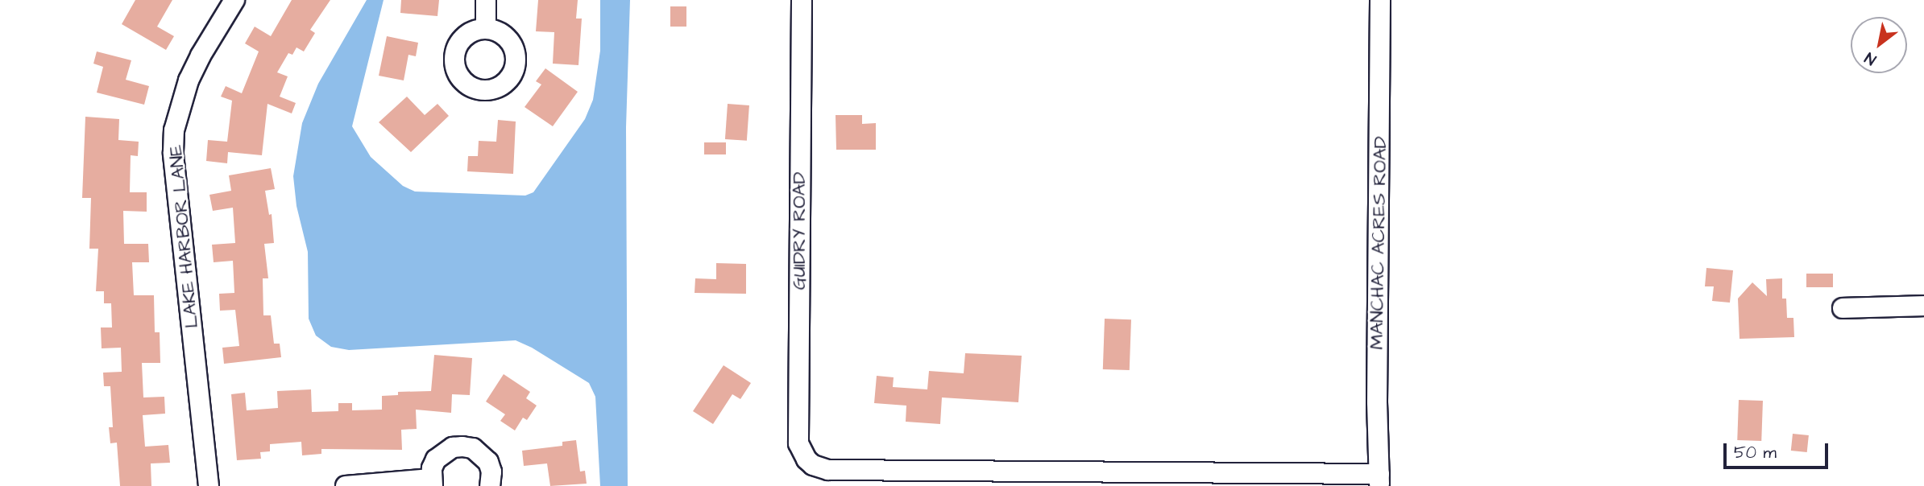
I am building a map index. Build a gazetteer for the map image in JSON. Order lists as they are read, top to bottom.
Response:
{
  "streets": {
    "street": ["GUIDRY ROAD", "LAKE HARBOR LANE", "MANCHAC ACRES ROAD"]
  },
  "scale_bar": "50 m",
  "north": "bottom left"
}
